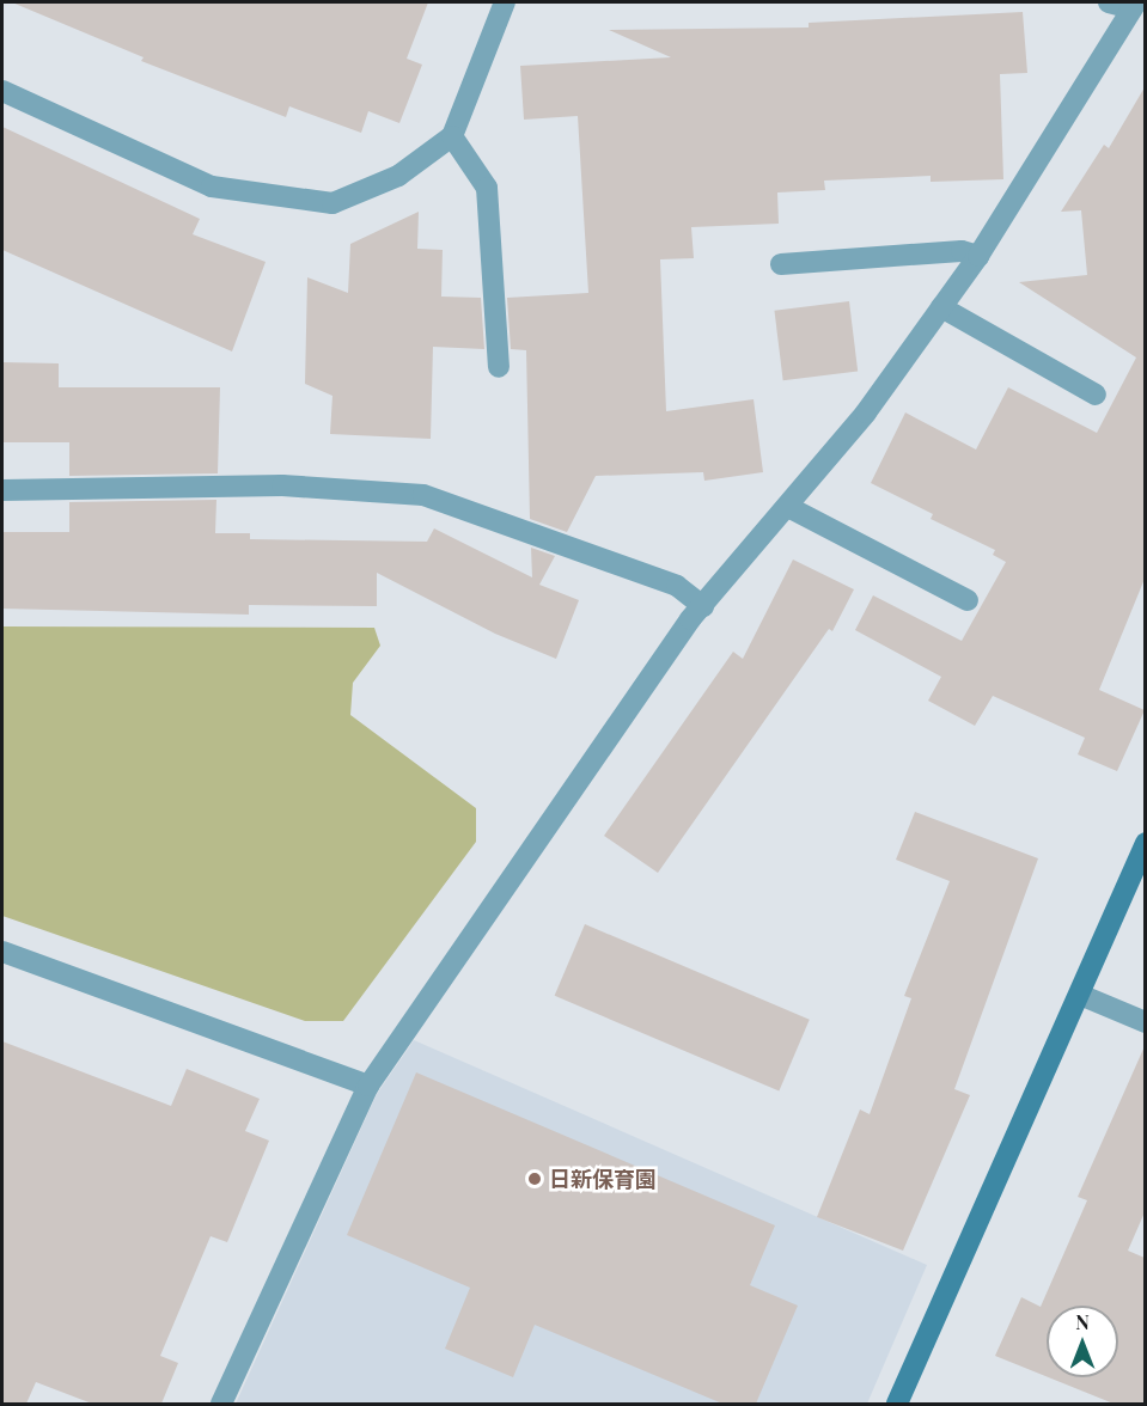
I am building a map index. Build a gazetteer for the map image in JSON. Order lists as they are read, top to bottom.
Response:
{
  "places": ["日新保育園"],
  "north": "top"
}
